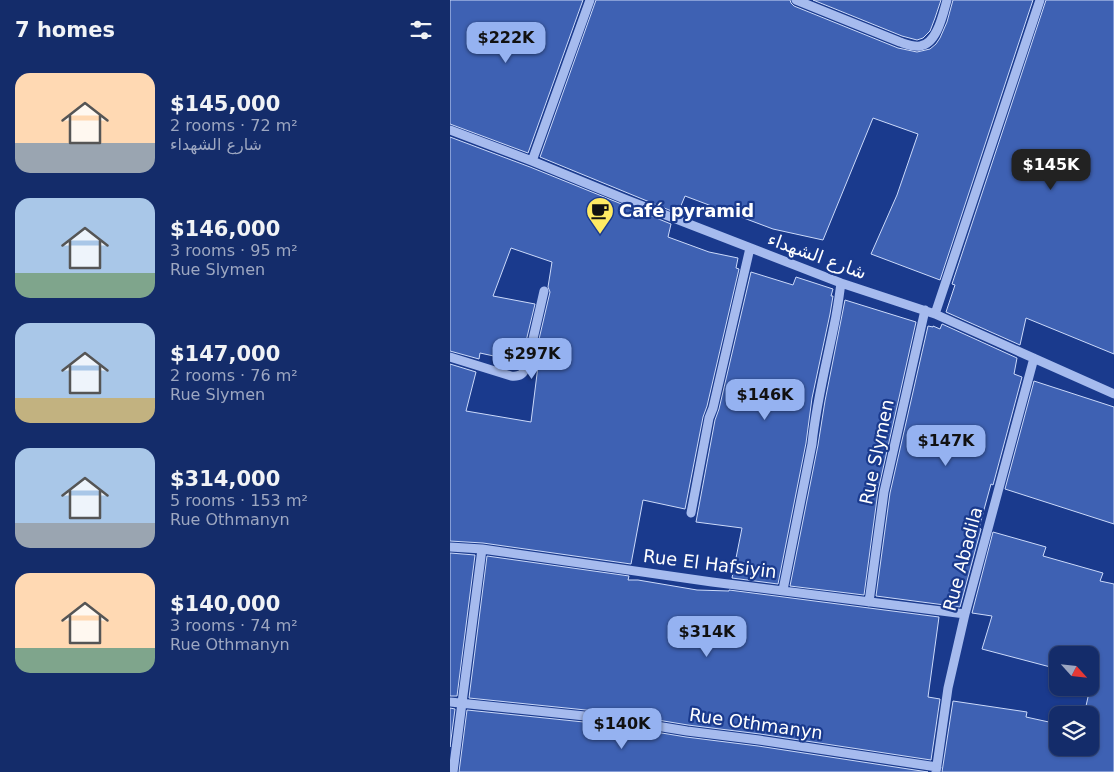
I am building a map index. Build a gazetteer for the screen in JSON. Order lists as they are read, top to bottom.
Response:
{
  "streets": {
    "street": [
      "شارع الشهداء",
      "Rue Slymen",
      "Rue Abadila",
      "Rue El Hafsiyin",
      "Rue Othmanyn"
    ]
  },
  "crossings": [
    ["شارع الشهداء", "Rue Slymen"],
    ["شارع الشهداء", "Rue Abadila"],
    ["Rue Slymen", "Rue El Hafsiyin"],
    ["Rue Abadila", "Rue El Hafsiyin"],
    ["Rue Abadila", "Rue Othmanyn"]
  ],
  "places": {
    "cafe": ["Café pyramid"]
  },
  "north": "bottom right",
  "page": {
    "heading": "7 homes",
    "price": [
      "$222K",
      "$145K",
      "$297K",
      "$146K",
      "$147K",
      "$314K",
      "$140K"
    ],
    "list": [
      {
        "name": "$145,000",
        "note": "2 rooms · 72 m² · شارع الشهداء"
      },
      {
        "name": "$146,000",
        "note": "3 rooms · 95 m² · Rue Slymen"
      },
      {
        "name": "$147,000",
        "note": "2 rooms · 76 m² · Rue Slymen"
      },
      {
        "name": "$314,000",
        "note": "5 rooms · 153 m² · Rue Othmanyn"
      },
      {
        "name": "$140,000",
        "note": "3 rooms · 74 m² · Rue Othmanyn"
      }
    ]
  }
}
